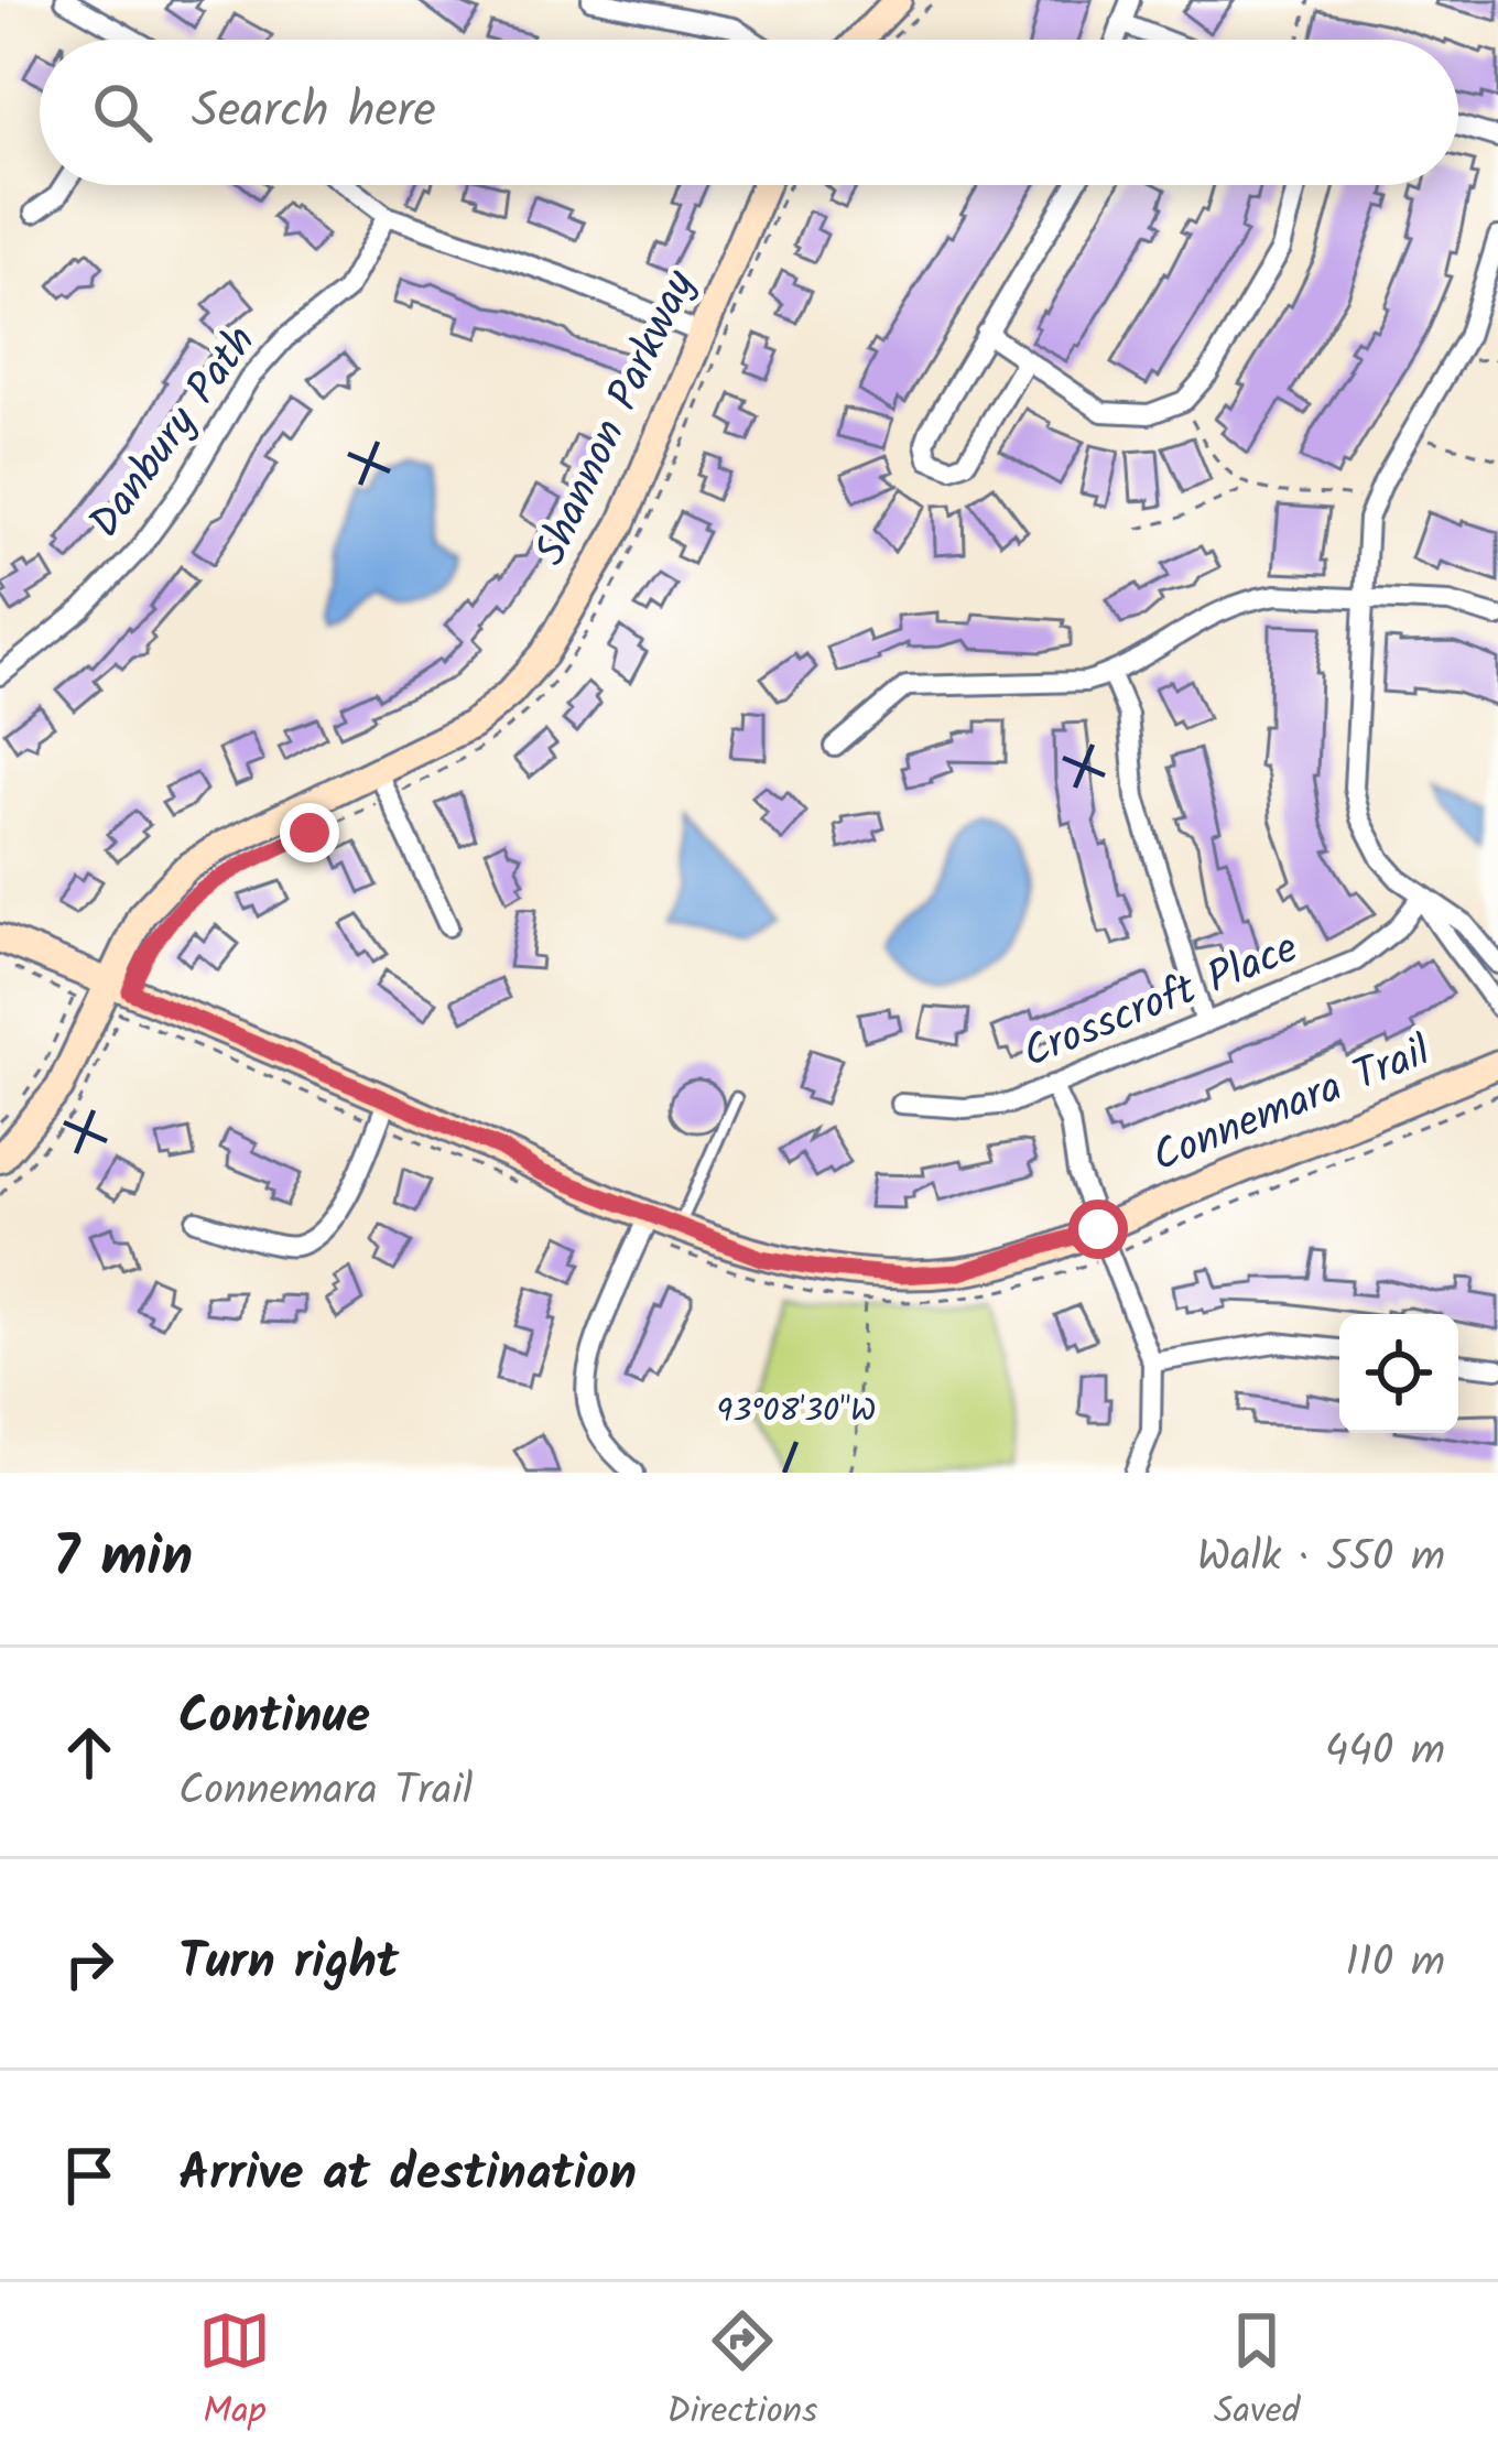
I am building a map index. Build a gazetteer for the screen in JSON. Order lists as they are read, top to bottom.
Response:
{
  "streets": {
    "street": [
      "Shannon Parkway",
      "Danbury Path",
      "Crosscroft Place",
      "Connemara Trail"
    ]
  },
  "crossings": [
    ["Shannon Parkway", "Connemara Trail"]
  ],
  "page": {
    "search": "Search here",
    "heading": ["7 min", "Walk · 550 m"],
    "list": [
      ["Continue", "Connemara Trail", "440 m"],
      ["Turn right", "110 m"],
      "Arrive at destination"
    ],
    "nav": ["Map", "Directions", "Saved"]
  },
  "coordinates": ["93°08'30\"W"]
}
